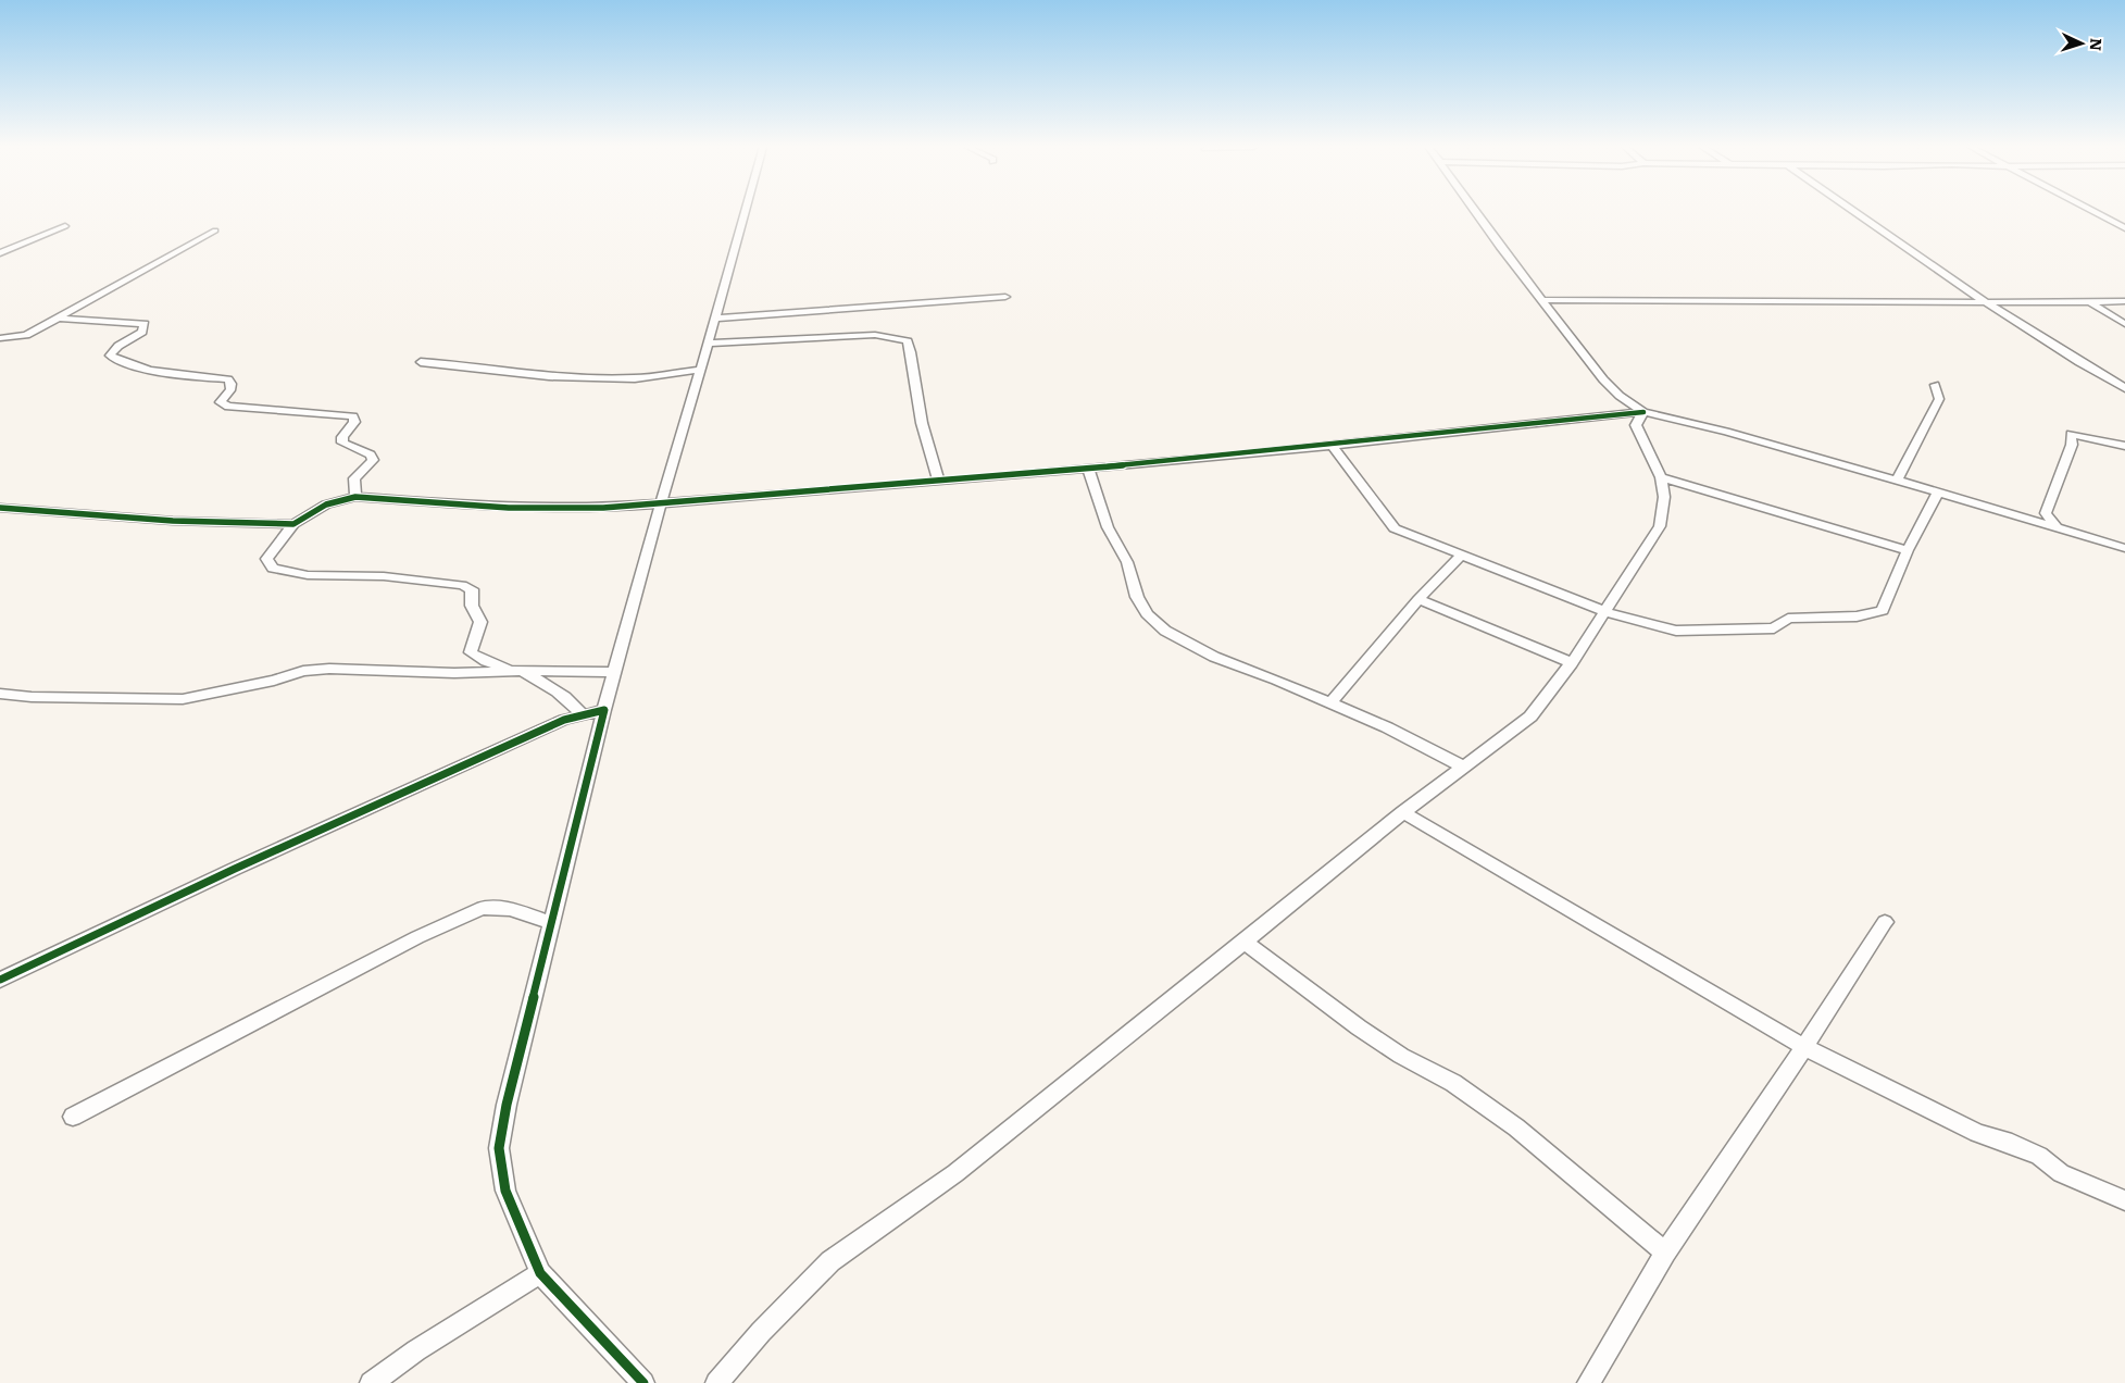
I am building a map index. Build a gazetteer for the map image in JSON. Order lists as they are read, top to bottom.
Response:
{
  "north": "right"
}
